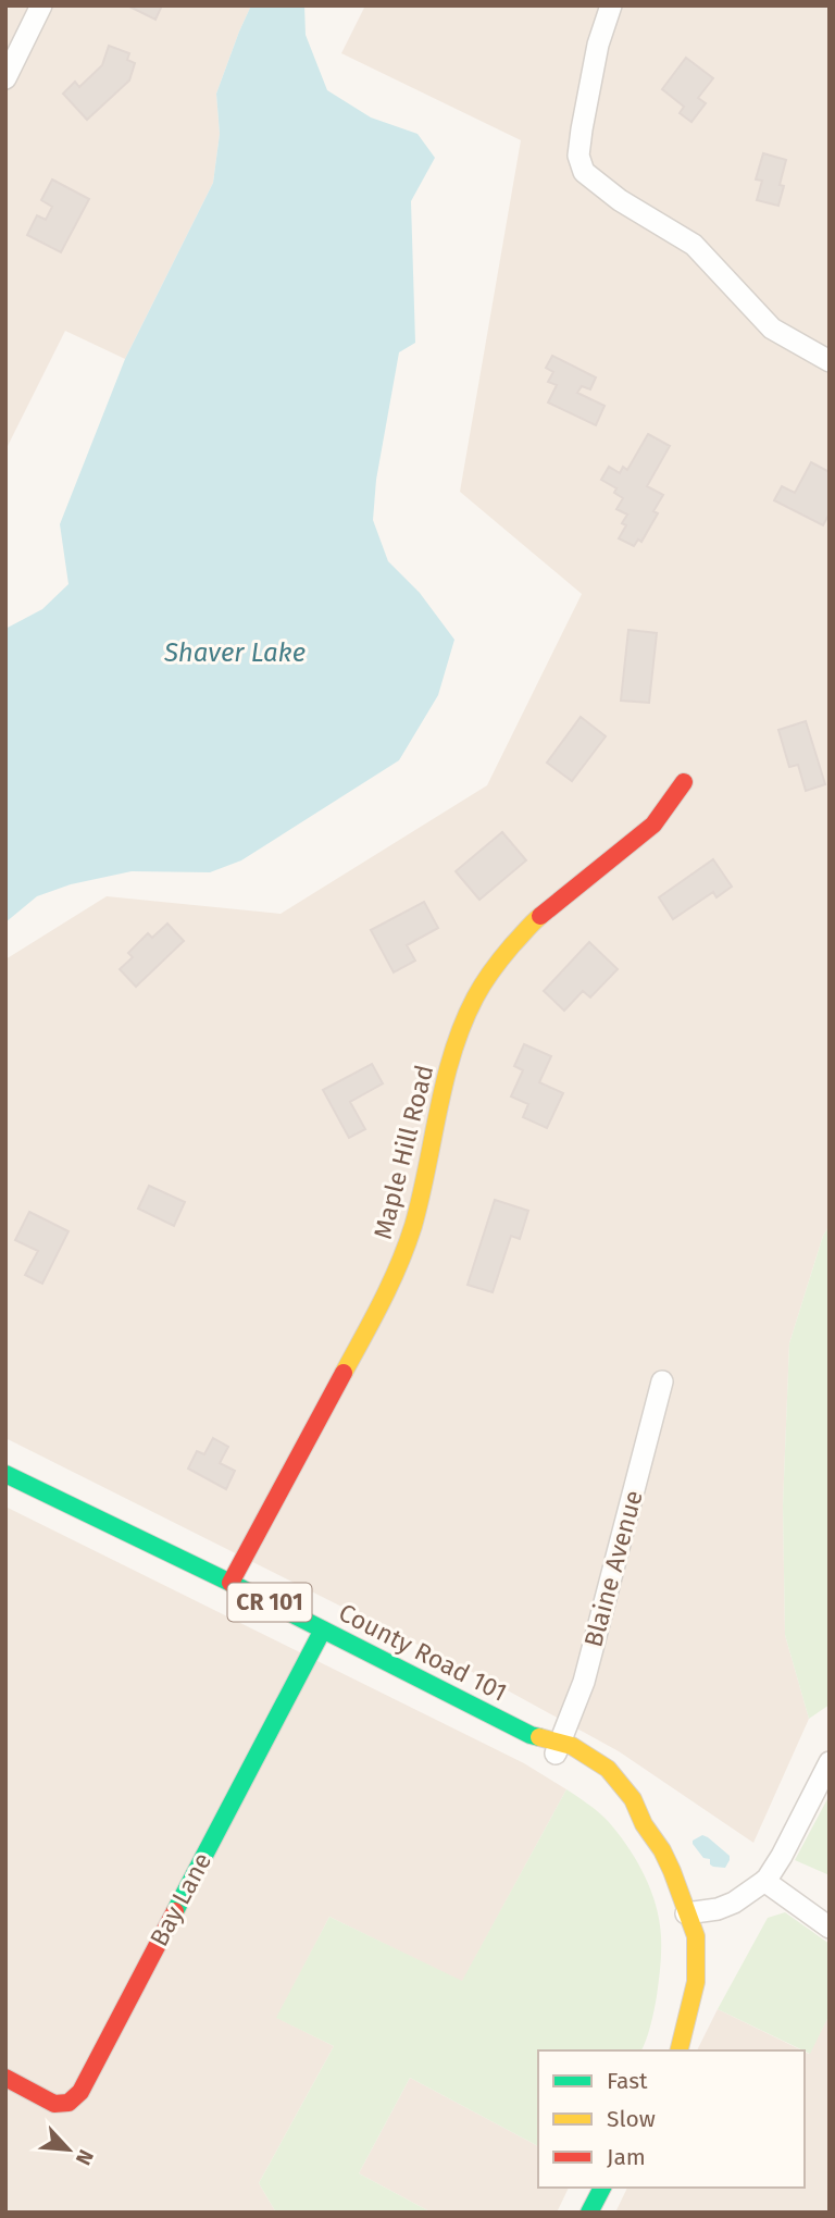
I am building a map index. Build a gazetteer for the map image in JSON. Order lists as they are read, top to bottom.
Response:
{
  "streets": {
    "street": [
      "Maple Hill Road",
      "Blaine Avenue",
      "CR 101",
      "County Road 101",
      "Bay Lane"
    ]
  },
  "crossings": [
    ["Maple Hill Road", "County Road 101"],
    ["Blaine Avenue", "County Road 101"],
    ["County Road 101", "Bay Lane"]
  ],
  "water": ["Shaver Lake"],
  "legend": ["Fast", "Slow", "Jam"],
  "north": "bottom right"
}
